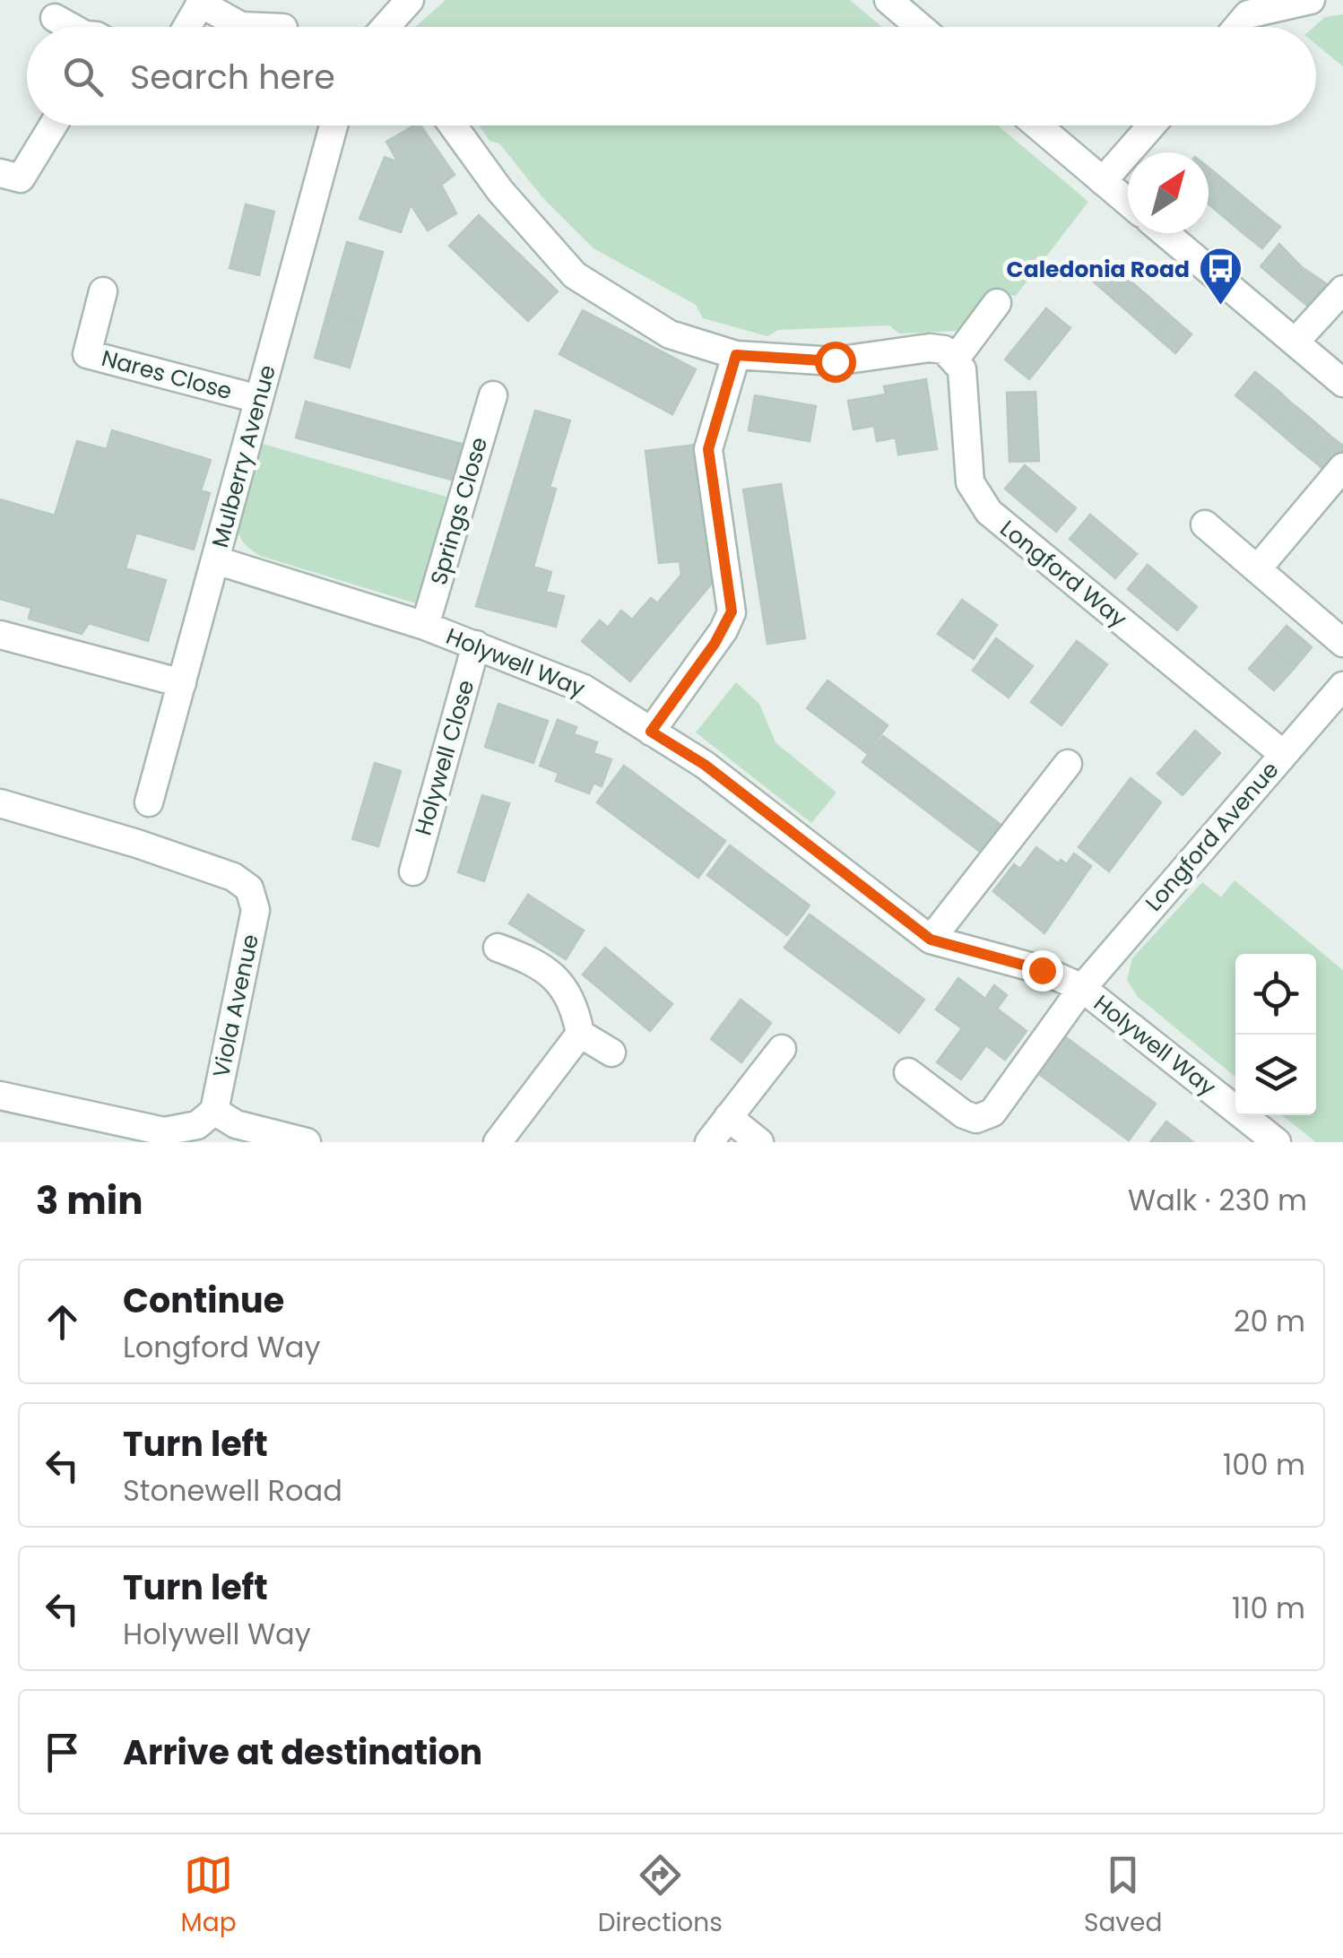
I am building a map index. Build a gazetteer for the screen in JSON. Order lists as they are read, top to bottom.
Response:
{
  "streets": {
    "street": [
      "Nares Close",
      "Mulberry Avenue",
      "Springs Close",
      "Longford Way",
      "Holywell Way",
      "Holywell Close",
      "Longford Avenue",
      "Viola Avenue"
    ]
  },
  "crossings": [
    ["Nares Close", "Mulberry Avenue"],
    ["Mulberry Avenue", "Holywell Way"],
    ["Springs Close", "Holywell Way"],
    ["Longford Way", "Longford Avenue"],
    ["Holywell Way", "Holywell Close"],
    ["Holywell Way", "Longford Avenue"]
  ],
  "places": {
    "bus stop": ["Caledonia Road"]
  },
  "north": "top right",
  "page": {
    "search": "Search here",
    "heading": ["3 min", "Walk · 230 m"],
    "list": [
      ["Continue", "Longford Way", "20 m"],
      ["Turn left", "Stonewell Road", "100 m"],
      ["Turn left", "Holywell Way", "110 m"],
      "Arrive at destination"
    ],
    "nav": ["Map", "Directions", "Saved"]
  }
}
